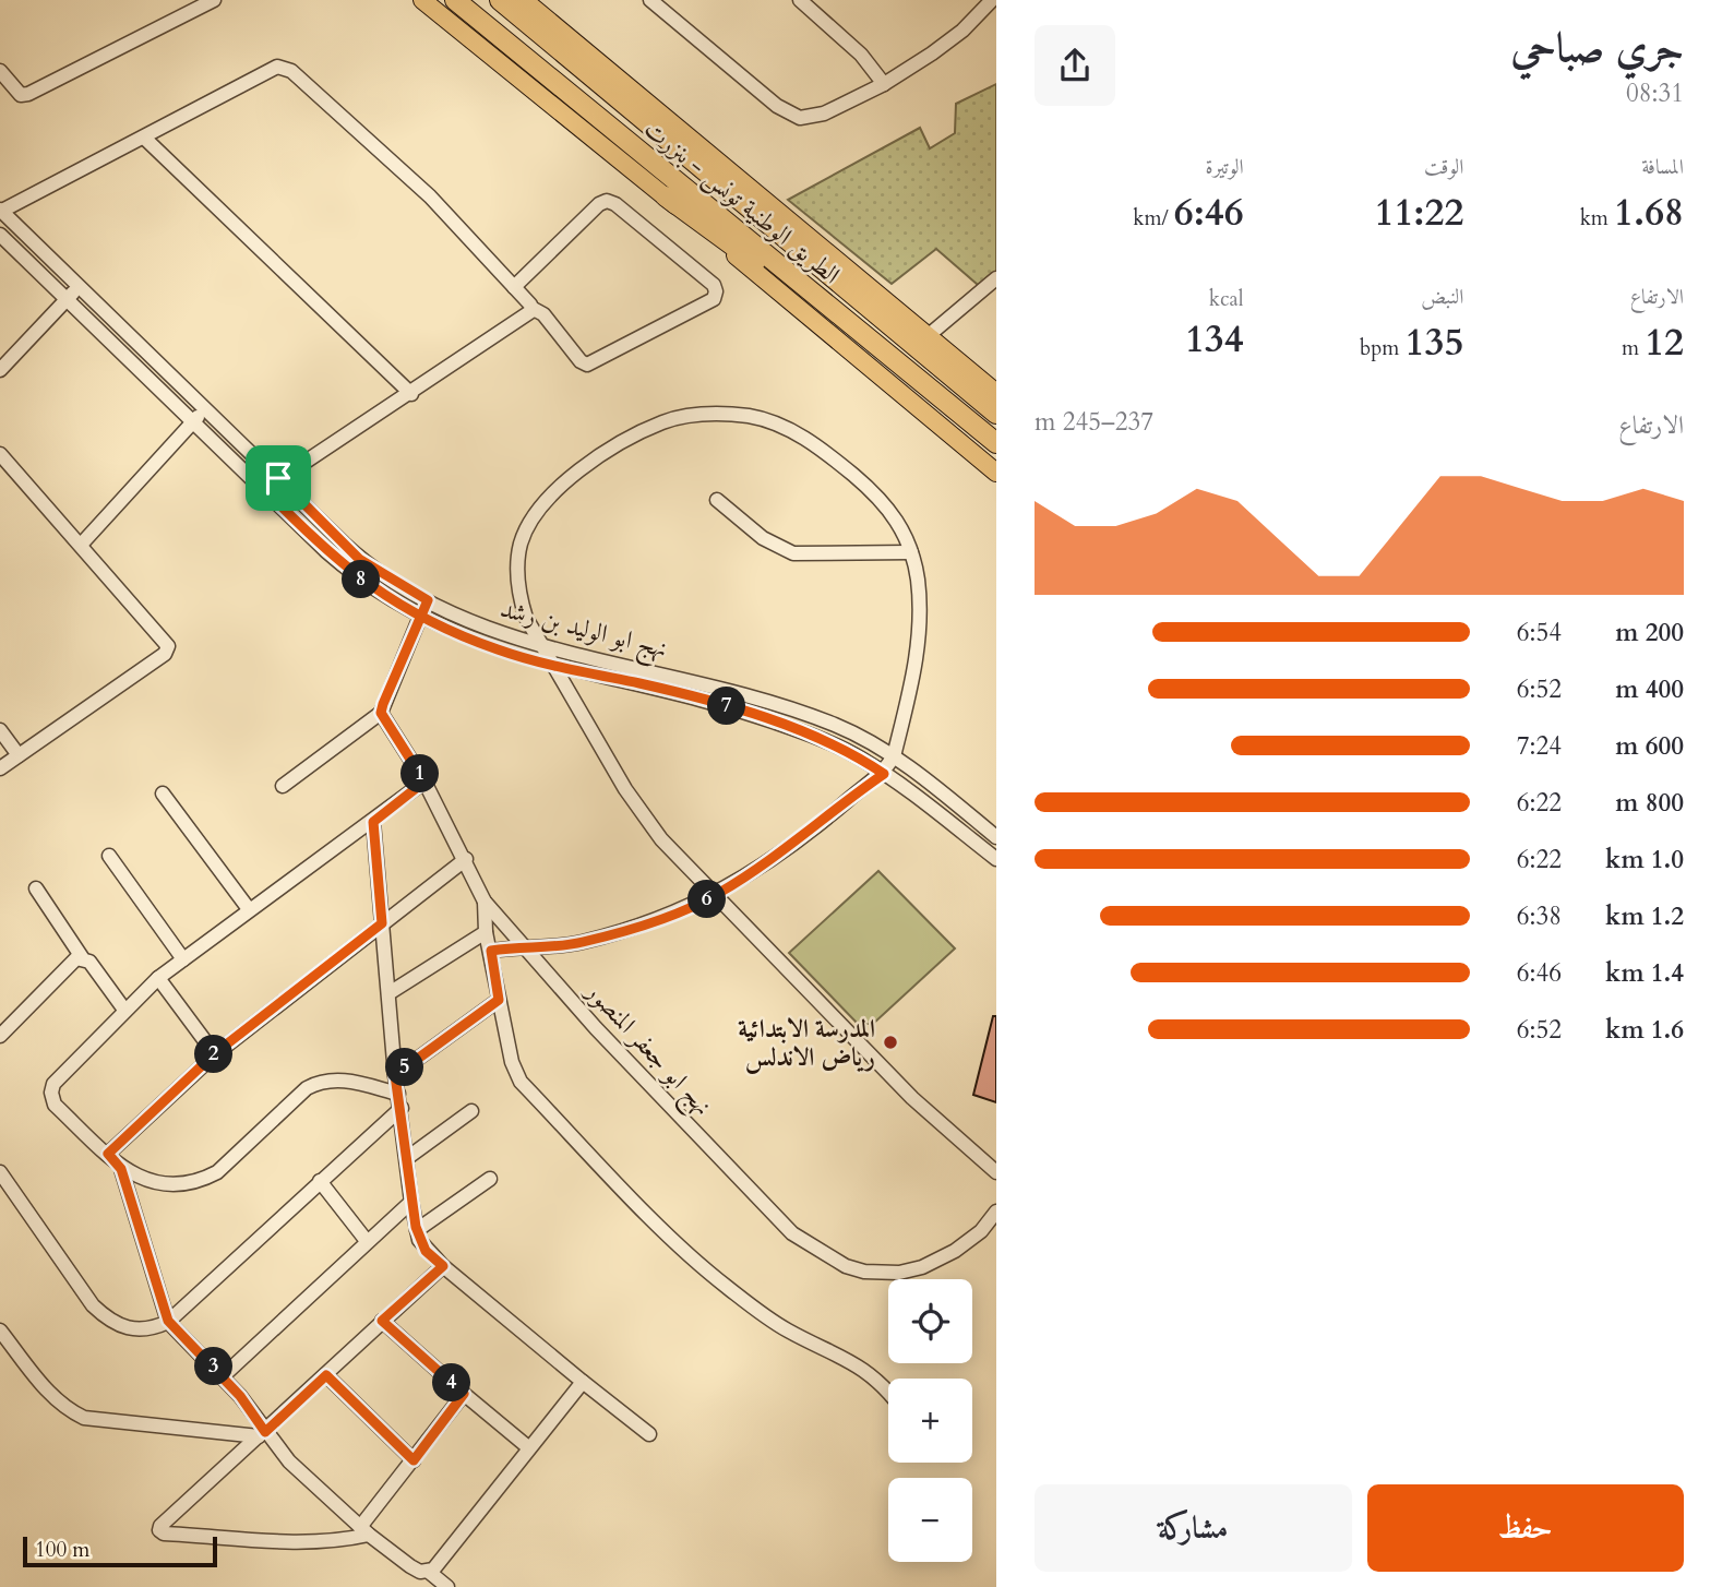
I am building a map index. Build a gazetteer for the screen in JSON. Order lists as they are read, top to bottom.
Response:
{
  "streets": {
    "highway": ["الطريق الوطنية تونس - بنزرت"],
    "street": ["نهج ابو الوليد بن رشد", "نهج ابو جعفر المنصور"]
  },
  "places": ["المدرسة الابتدائية رياض الاندلس"],
  "scale_bar": "100 m",
  "page": {
    "heading": ["جري صباحي", "08:31"],
    "stats": [
      ["المسافة", "1.68 km"],
      ["الوقت", "11:22"],
      ["الوتيرة", "6:46 /km"],
      ["الارتفاع", "12 m"],
      ["النبض", "135 bpm"],
      ["kcal", "134"]
    ],
    "chart": ["الارتفاع", "237–245 m"],
    "pins": [
      "8",
      "7",
      "1",
      "6",
      "2",
      "5",
      "3",
      "4"
    ],
    "list": [
      {
        "name": "200 m",
        "note": "6:54"
      },
      {
        "name": "400 m",
        "note": "6:52"
      },
      {
        "name": "600 m",
        "note": "7:24"
      },
      {
        "name": "800 m",
        "note": "6:22"
      },
      {
        "name": "1.0 km",
        "note": "6:22"
      },
      {
        "name": "1.2 km",
        "note": "6:38"
      },
      {
        "name": "1.4 km",
        "note": "6:46"
      },
      {
        "name": "1.6 km",
        "note": "6:52"
      }
    ],
    "map_buttons": ["+", "−"],
    "buttons": ["حفظ", "مشاركة"],
    "scale": "100 m"
  }
}
